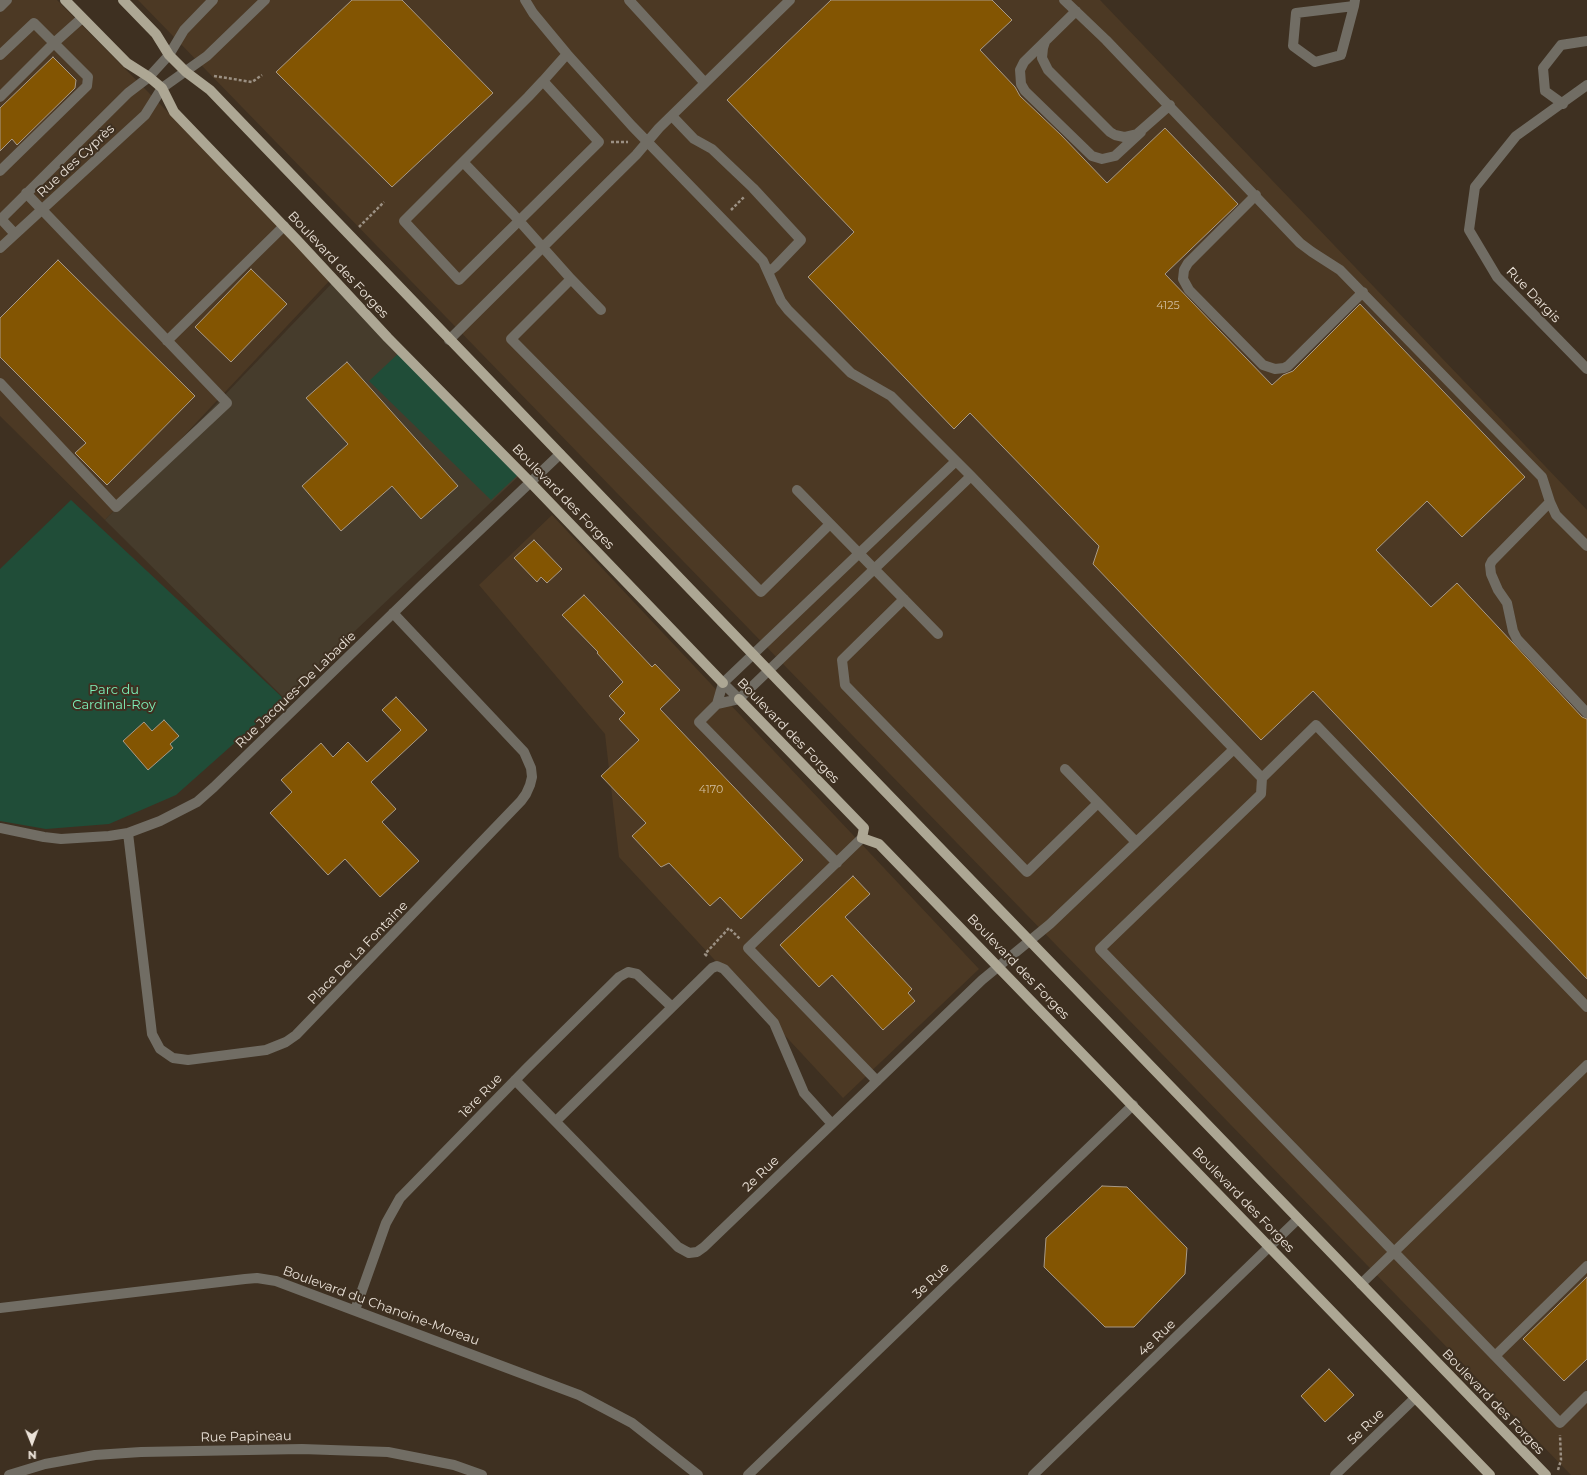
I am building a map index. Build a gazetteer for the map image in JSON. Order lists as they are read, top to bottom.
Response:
{
  "streets": {
    "main road": ["Boulevard des Forges"],
    "street": [
      "Rue des Cyprès",
      "Rue Dargis",
      "Rue Jacques-De Labadie",
      "Place De La Fontaine",
      "1ère Rue",
      "2e Rue",
      "3e Rue",
      "Boulevard du Chanoine-Moreau",
      "4e Rue",
      "5e Rue",
      "Rue Papineau"
    ]
  },
  "crossings": [
    ["Rue des Cyprès", "Boulevard des Forges"],
    ["Boulevard des Forges", "Rue Jacques-De Labadie"],
    ["Boulevard des Forges", "2e Rue"],
    ["Boulevard des Forges", "3e Rue"],
    ["Boulevard des Forges", "4e Rue"],
    ["Boulevard des Forges", "5e Rue"],
    ["Rue Jacques-De Labadie", "Place De La Fontaine"],
    ["1ère Rue", "2e Rue"],
    ["1ère Rue", "Boulevard du Chanoine-Moreau"]
  ],
  "parks": ["Parc du Cardinal-Roy"],
  "house_numbers": ["4125", "4170"],
  "north": "bottom"
}
